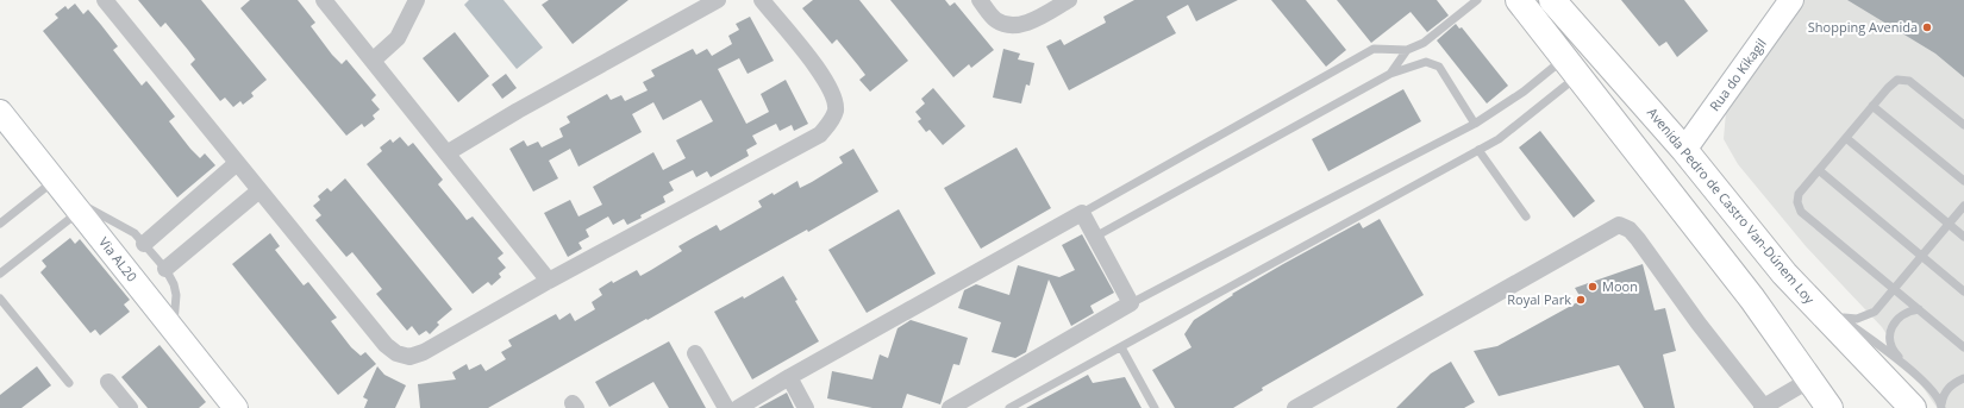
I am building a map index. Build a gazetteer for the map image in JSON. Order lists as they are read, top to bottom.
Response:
{
  "streets": {
    "highway": ["Avenida Pedro de Castro Van-Dúnem Loy"],
    "street": ["Rua do Kikagil", "Via AL20"]
  },
  "crossings": [
    ["Rua do Kikagil", "Avenida Pedro de Castro Van-Dúnem Loy"]
  ],
  "places": ["Shopping Avenida", "Moon", "Royal Park"]
}
